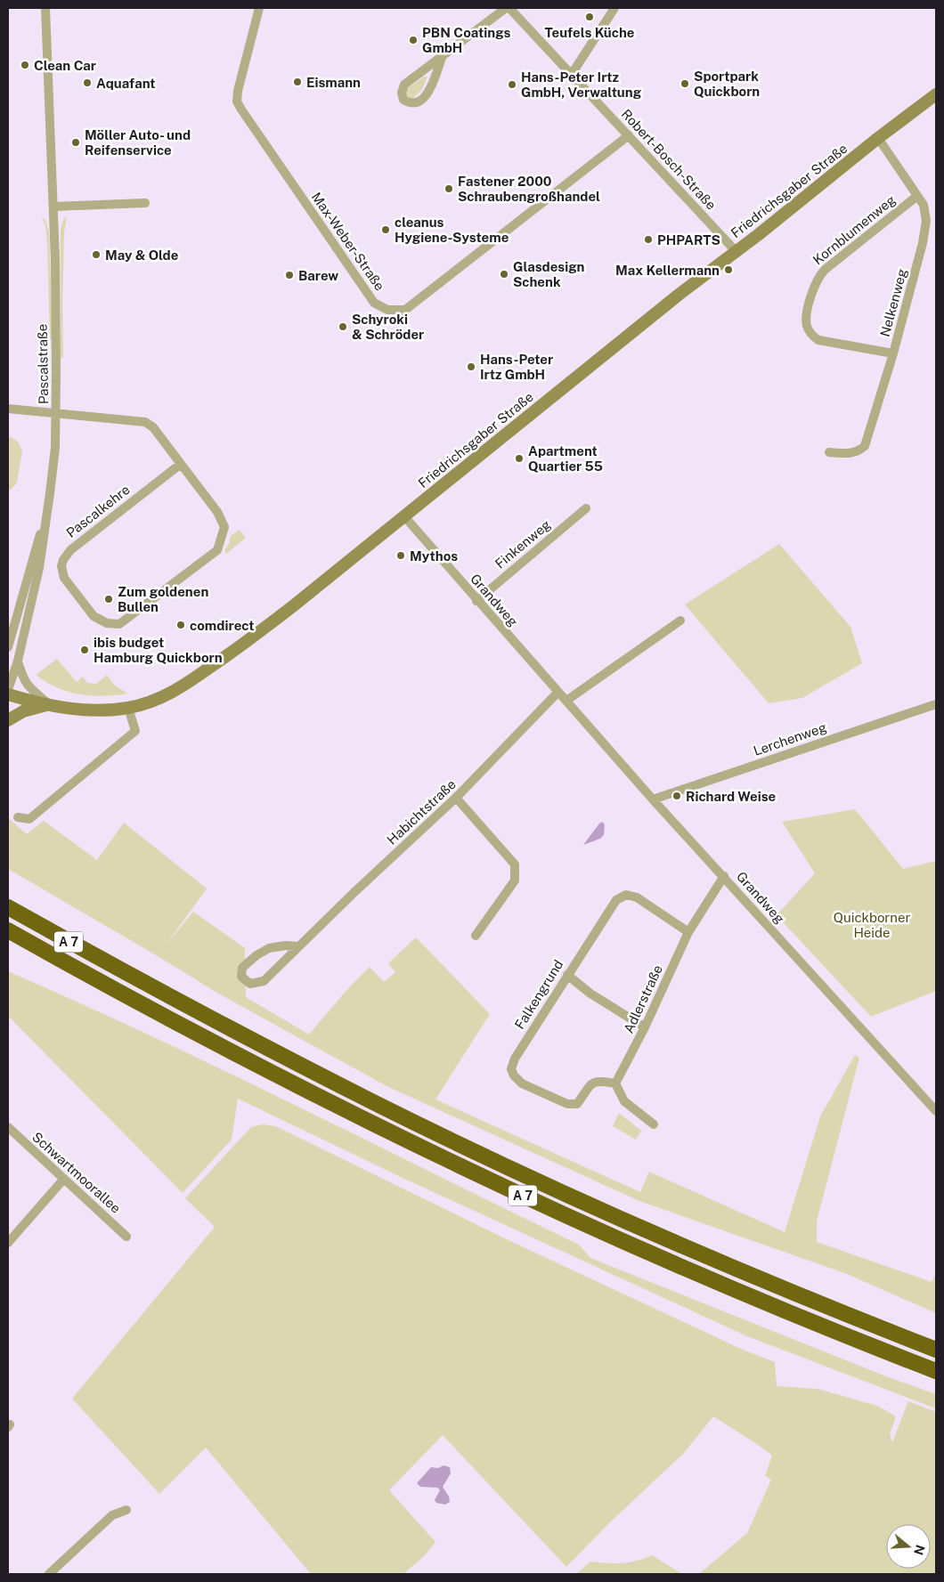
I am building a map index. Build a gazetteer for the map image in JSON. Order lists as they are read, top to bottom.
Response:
{
  "streets": {
    "highway": ["A 7"],
    "main road": ["Friedrichsgaber Straße"],
    "street": [
      "Robert-Bosch-Straße",
      "Kornblumenweg",
      "Max-Weber-Straße",
      "Nelkenweg",
      "Pascalstraße",
      "Pascalkehre",
      "Finkenweg",
      "Grandweg",
      "Lerchenweg",
      "Habichtstraße",
      "Falkengrund",
      "Adlerstraße",
      "Schwartmoorallee"
    ]
  },
  "crossings": [
    ["Robert-Bosch-Straße", "Friedrichsgaber Straße"],
    ["Robert-Bosch-Straße", "Max-Weber-Straße"],
    ["Friedrichsgaber Straße", "Nelkenweg"],
    ["Friedrichsgaber Straße", "Pascalstraße"],
    ["Friedrichsgaber Straße", "Grandweg"],
    ["Kornblumenweg", "Nelkenweg"],
    ["Finkenweg", "Grandweg"],
    ["Grandweg", "Lerchenweg"],
    ["Grandweg", "Habichtstraße"],
    ["Grandweg", "Adlerstraße"],
    ["Falkengrund", "Adlerstraße"]
  ],
  "parks": ["Quickborner Heide"],
  "places": [
    "Teufels Küche",
    "PBN Coatings GmbH",
    "Clean Car",
    "Eismann",
    "Aquafant",
    "Sportpark Quickborn",
    "Hans-Peter Irtz GmbH, Verwaltung",
    "Möller Auto- und Reifenservice",
    "Fastener 2000 Schraubengroßhandel",
    "cleanus Hygiene-Systeme",
    "PHPARTS",
    "May & Olde",
    "Max Kellermann",
    "Glasdesign Schenk",
    "Barew",
    "Schyroki & Schröder",
    "Hans-Peter Irtz GmbH",
    "Apartment Quartier 55",
    "Mythos",
    "Zum goldenen Bullen",
    "comdirect",
    "ibis budget Hamburg Quickborn",
    "Richard Weise"
  ],
  "north": "right"
}
